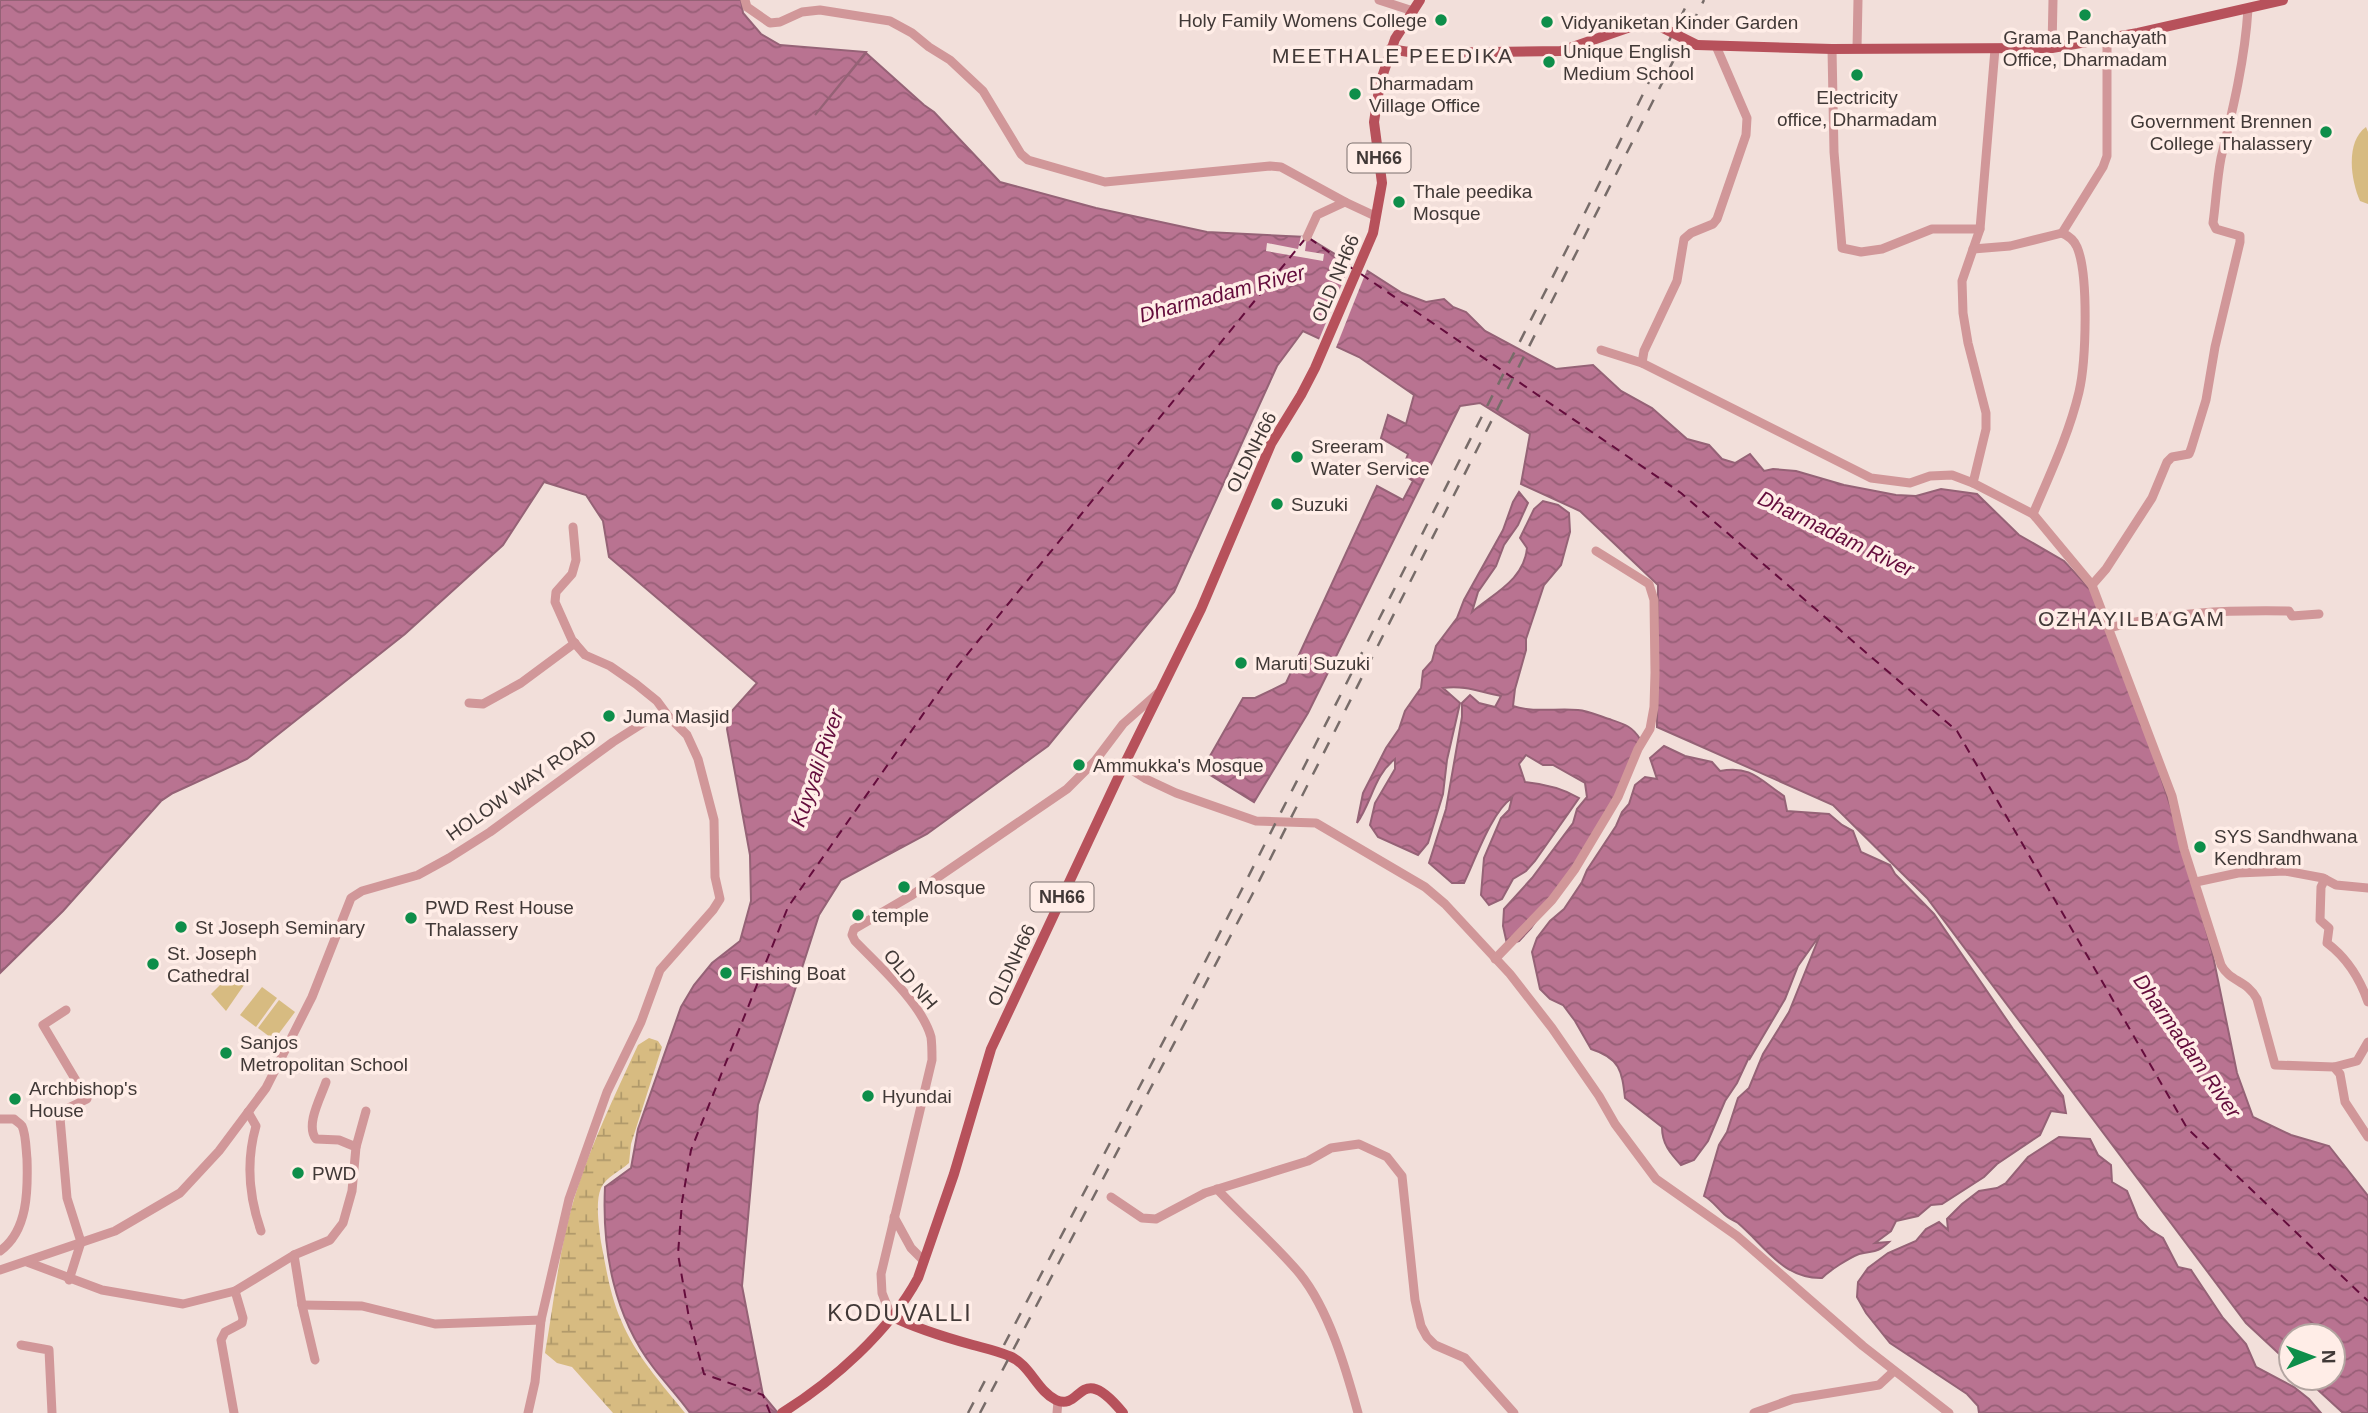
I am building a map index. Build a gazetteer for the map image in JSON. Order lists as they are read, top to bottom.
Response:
{
  "streets": {
    "main road": ["NH66", "OLD NH66", "OLDNH66"],
    "street": ["HOLOW WAY ROAD", "OLD NH"]
  },
  "crossings": [
    ["OLD NH66", "OLDNH66"],
    ["OLDNH66", "OLD NH"]
  ],
  "districts": ["MEETHALE PEEDIKA", "OZHAYILBAGAM", "KODUVALLI"],
  "water": ["Dharmadam River", "Kuyyali River"],
  "places": [
    "Grama Panchayath Office, Dharmadam",
    "Holy Family Womens College",
    "Vidyaniketan Kinder Garden",
    "Unique English Medium School",
    "Electricity office, Dharmadam",
    "Dharmadam Village Office",
    "Government Brennen College Thalassery",
    "Thale peedika Mosque",
    "Sreeram Water Service",
    "Suzuki",
    "Maruti Suzuki",
    "Juma Masjid",
    "Ammukka's Mosque",
    "SYS Sandhwana Kendhram",
    "Mosque",
    "temple",
    "PWD Rest House Thalassery",
    "St Joseph Seminary",
    "St. Joseph Cathedral",
    "Fishing Boat",
    "Sanjos Metropolitan School",
    "Hyundai",
    "Archbishop's House",
    "PWD"
  ],
  "north": "right"
}
